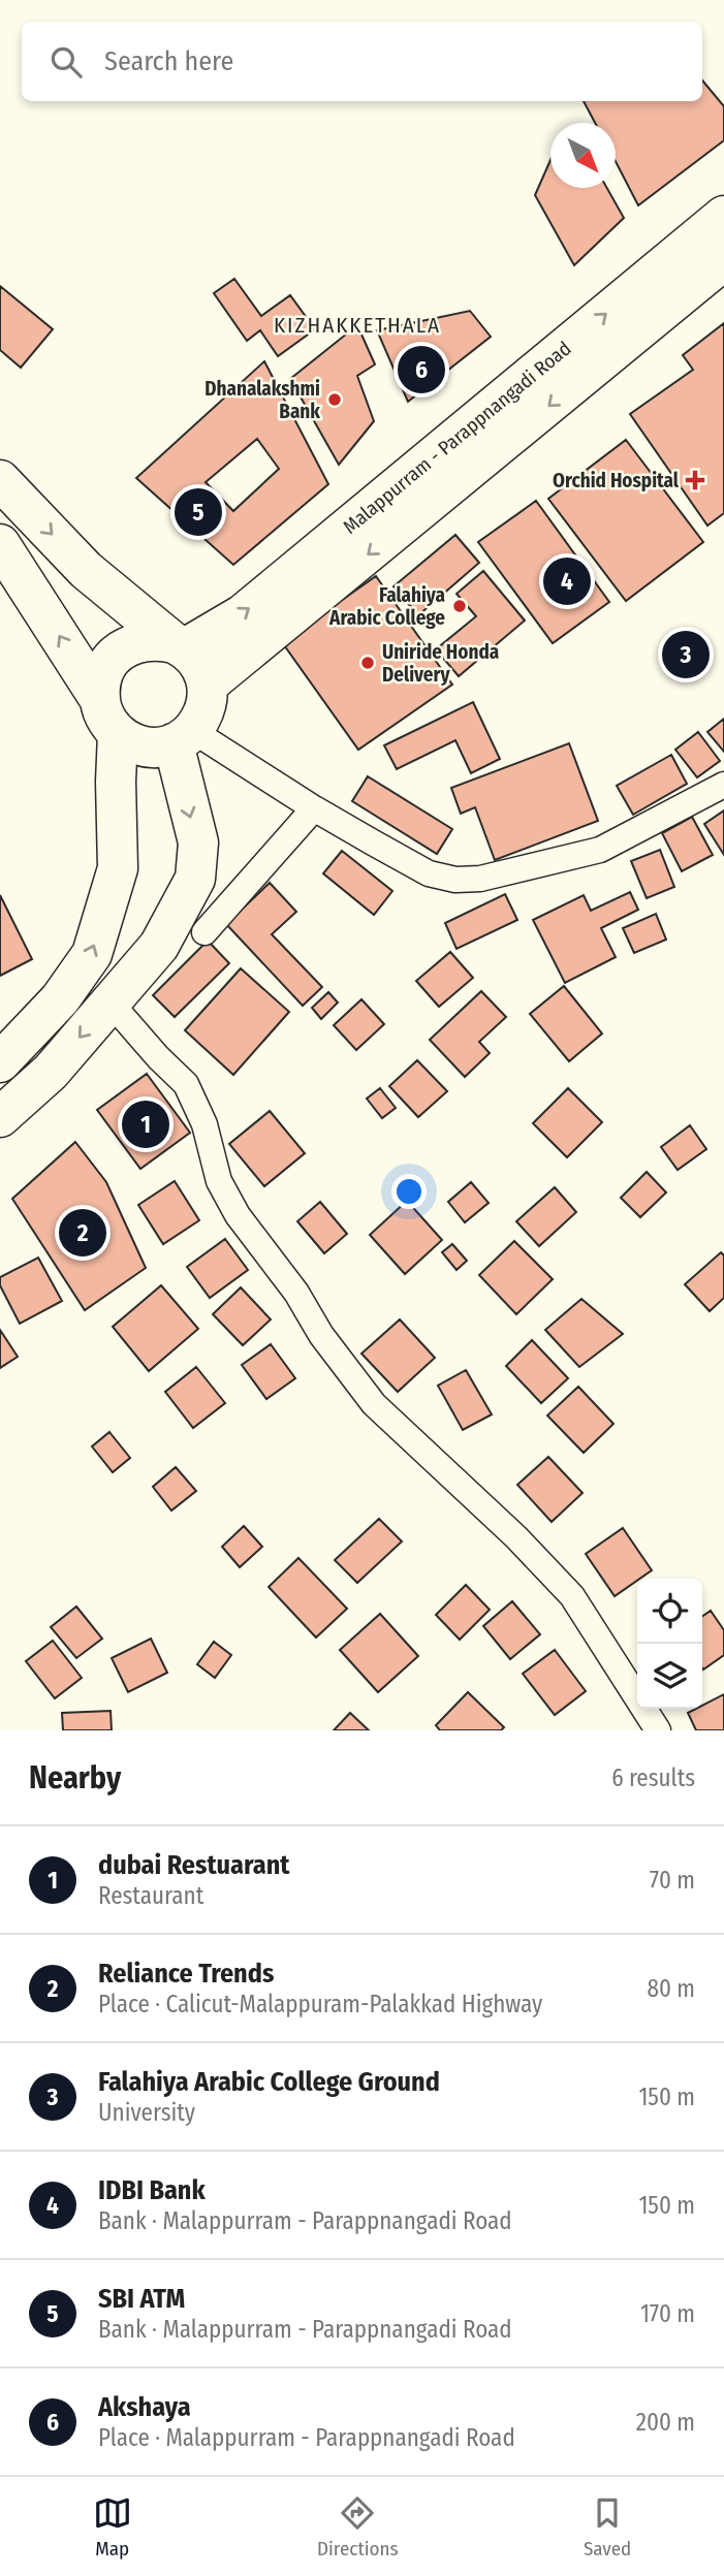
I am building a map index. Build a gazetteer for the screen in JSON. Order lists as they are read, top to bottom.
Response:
{
  "streets": {
    "main road": ["Malappurram - Parappnangadi Road"]
  },
  "districts": ["KIZHAKKETHALA"],
  "places": {
    "other": ["Dhanalakshmi Bank", "Falahiya Arabic College", "Uniride Honda Delivery"],
    "health": ["Orchid Hospital"]
  },
  "north": "bottom right",
  "page": {
    "search": "Search here",
    "pins": [
      "6",
      "5",
      "4",
      "3",
      "1",
      "2"
    ],
    "heading": ["Nearby", "6 results"],
    "list": [
      {
        "mark": "1",
        "name": "dubai Restuarant",
        "note": "Restaurant",
        "value": "70 m"
      },
      {
        "mark": "2",
        "name": "Reliance Trends",
        "note": "Place · Calicut-Malappuram-Palakkad Highway",
        "value": "80 m"
      },
      {
        "mark": "3",
        "name": "Falahiya Arabic College Ground",
        "note": "University",
        "value": "150 m"
      },
      {
        "mark": "4",
        "name": "IDBI Bank",
        "note": "Bank · Malappurram - Parappnangadi Road",
        "value": "150 m"
      },
      {
        "mark": "5",
        "name": "SBI ATM",
        "note": "Bank · Malappurram - Parappnangadi Road",
        "value": "170 m"
      },
      {
        "mark": "6",
        "name": "Akshaya",
        "note": "Place · Malappurram - Parappnangadi Road",
        "value": "200 m"
      }
    ],
    "nav": ["Map", "Directions", "Saved"]
  }
}
